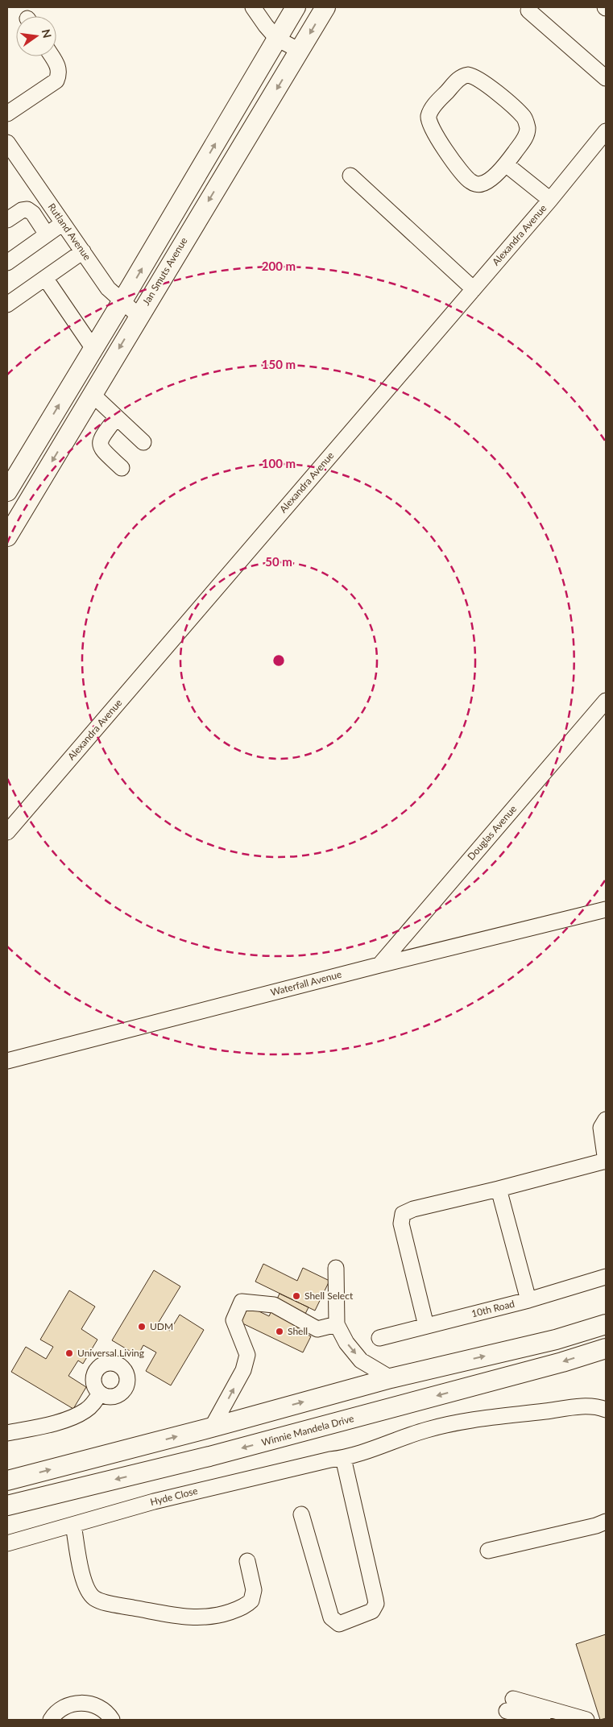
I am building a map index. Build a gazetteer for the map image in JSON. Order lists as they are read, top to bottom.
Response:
{
  "streets": {
    "main road": ["Jan Smuts Avenue", "Winnie Mandela Drive"],
    "street": [
      "Rutland Avenue",
      "Alexandra Avenue",
      "Douglas Avenue",
      "Waterfall Avenue",
      "10th Road",
      "Hyde Close"
    ]
  },
  "crossings": [
    ["Rutland Avenue", "Jan Smuts Avenue"],
    ["Douglas Avenue", "Waterfall Avenue"]
  ],
  "places": [
    "Shell Select",
    "UDM",
    "Shell",
    "Universal Living"
  ],
  "north": "right",
  "rings": [
    "200 m",
    "150 m",
    "100 m",
    "50 m"
  ]
}
